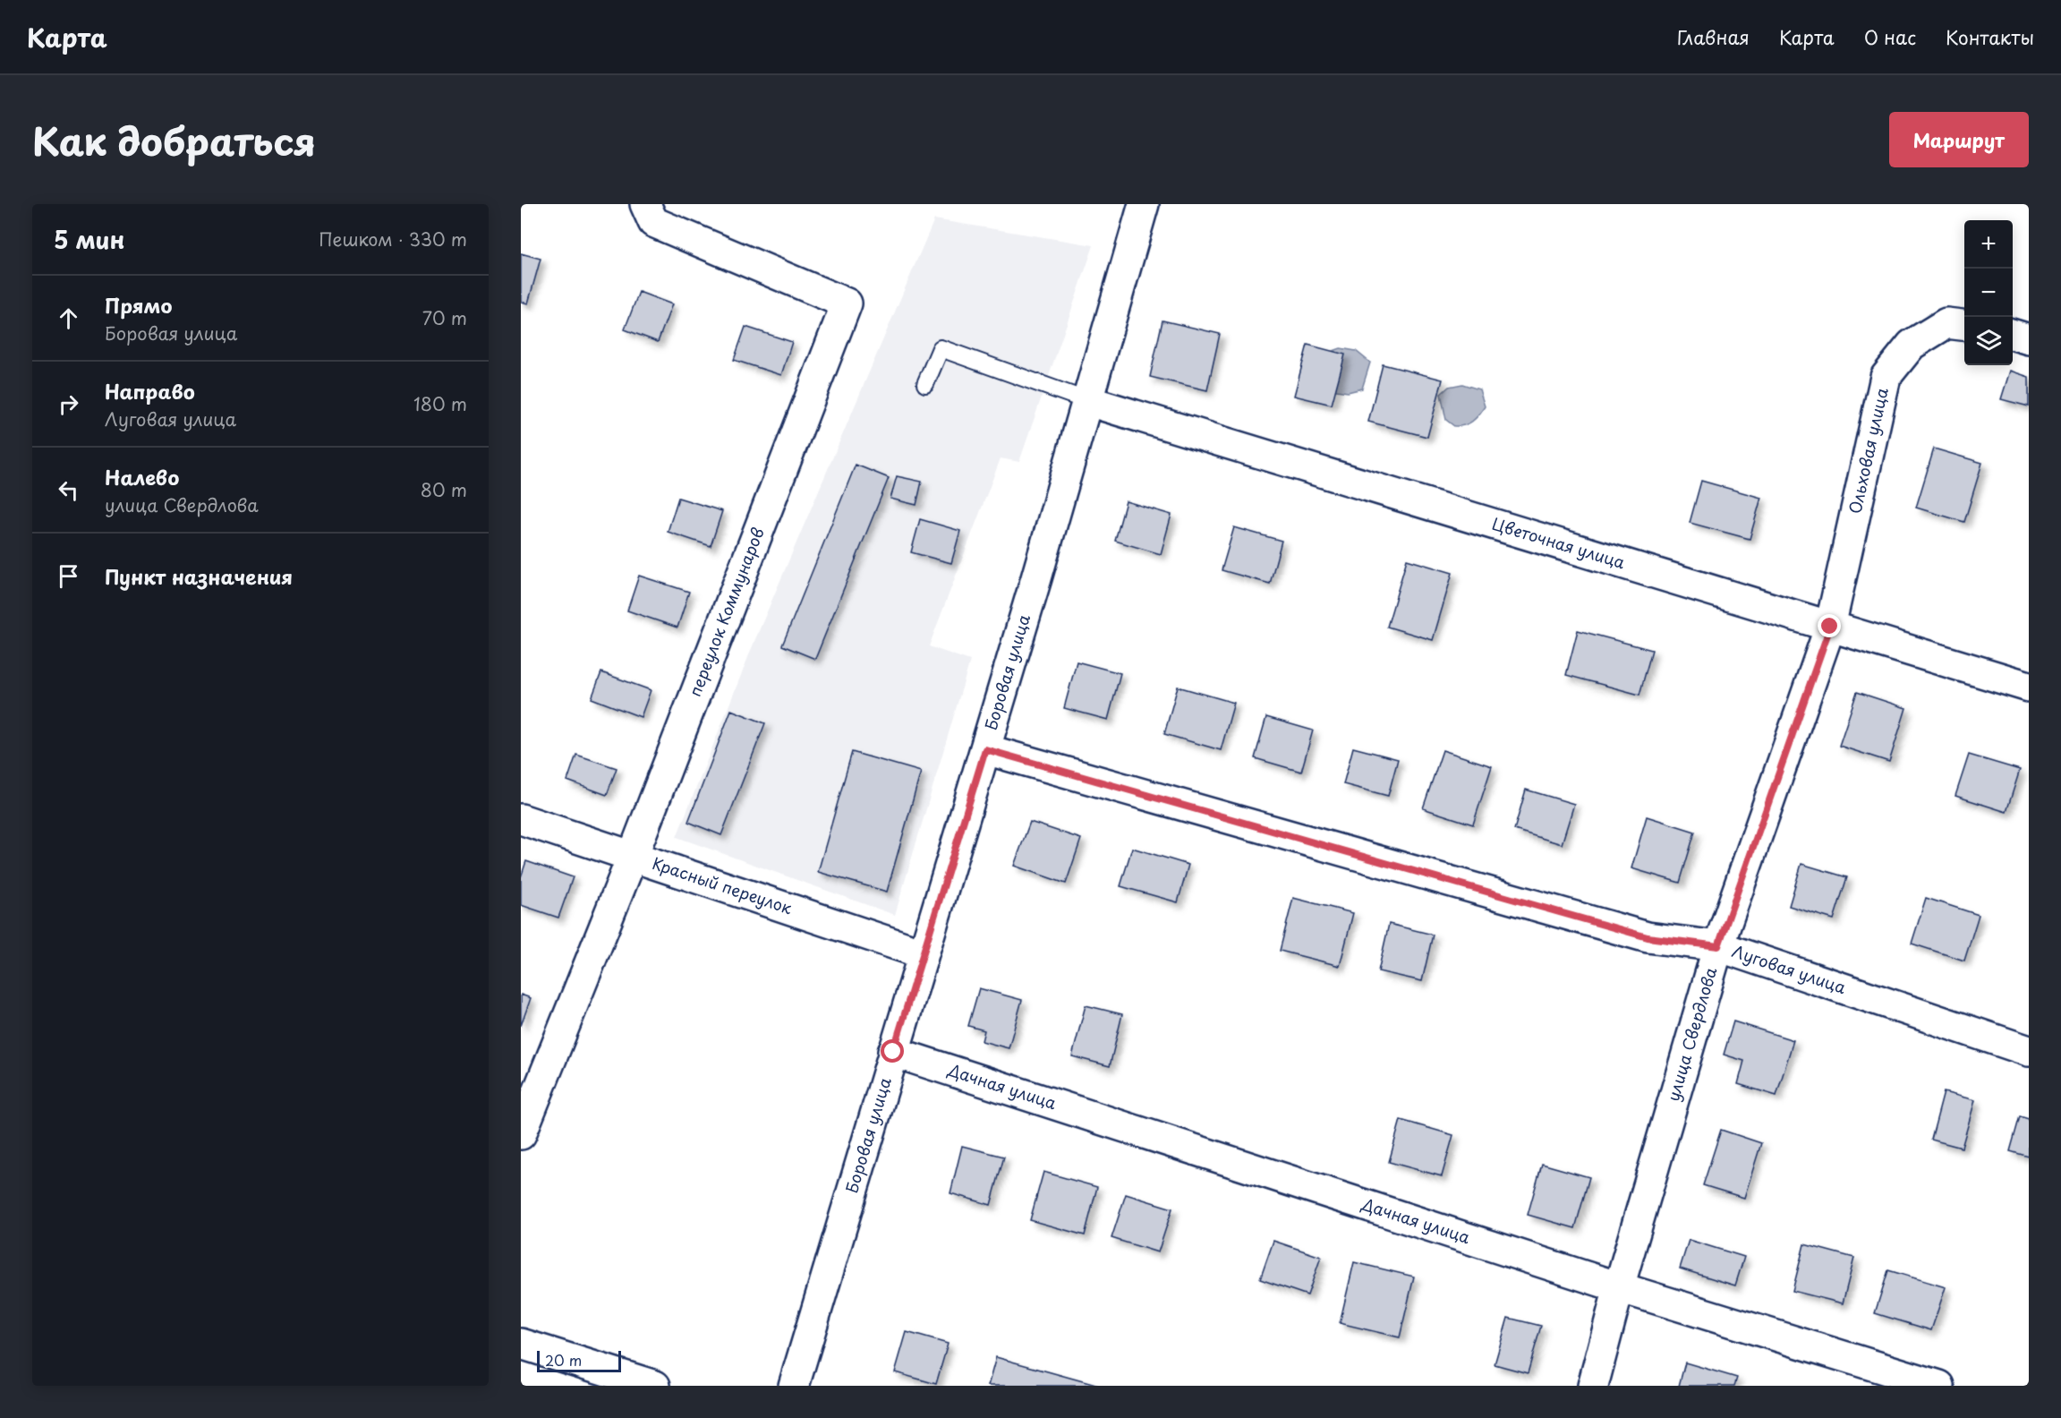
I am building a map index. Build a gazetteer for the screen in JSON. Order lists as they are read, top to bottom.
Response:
{
  "streets": {
    "street": [
      "Ольховая улица",
      "Цветочная улица",
      "переулок Коммунаров",
      "Боровая улица",
      "Красный переулок",
      "Луговая улица",
      "улица Свердлова",
      "Дачная улица"
    ]
  },
  "crossings": [
    ["Ольховая улица", "Цветочная улица"],
    ["Ольховая улица", "улица Свердлова"],
    ["Цветочная улица", "Боровая улица"],
    ["Цветочная улица", "улица Свердлова"],
    ["переулок Коммунаров", "Красный переулок"],
    ["Боровая улица", "Красный переулок"],
    ["Боровая улица", "Луговая улица"],
    ["Боровая улица", "Дачная улица"],
    ["Луговая улица", "улица Свердлова"],
    ["улица Свердлова", "Дачная улица"]
  ],
  "scale_bar": "20 m",
  "page": {
    "header": "Карта",
    "nav": [
      "Главная",
      "Карта",
      "О нас",
      "Контакты"
    ],
    "title": "Как добраться",
    "buttons": "Маршрут",
    "heading": ["5 мин", "Пешком · 330 m"],
    "map_buttons": ["+", "−"],
    "list": [
      ["Прямо", "Боровая улица", "70 m"],
      ["Направо", "Луговая улица", "180 m"],
      ["Налево", "улица Свердлова", "80 m"],
      "Пункт назначения"
    ],
    "scale": "20 m"
  }
}
